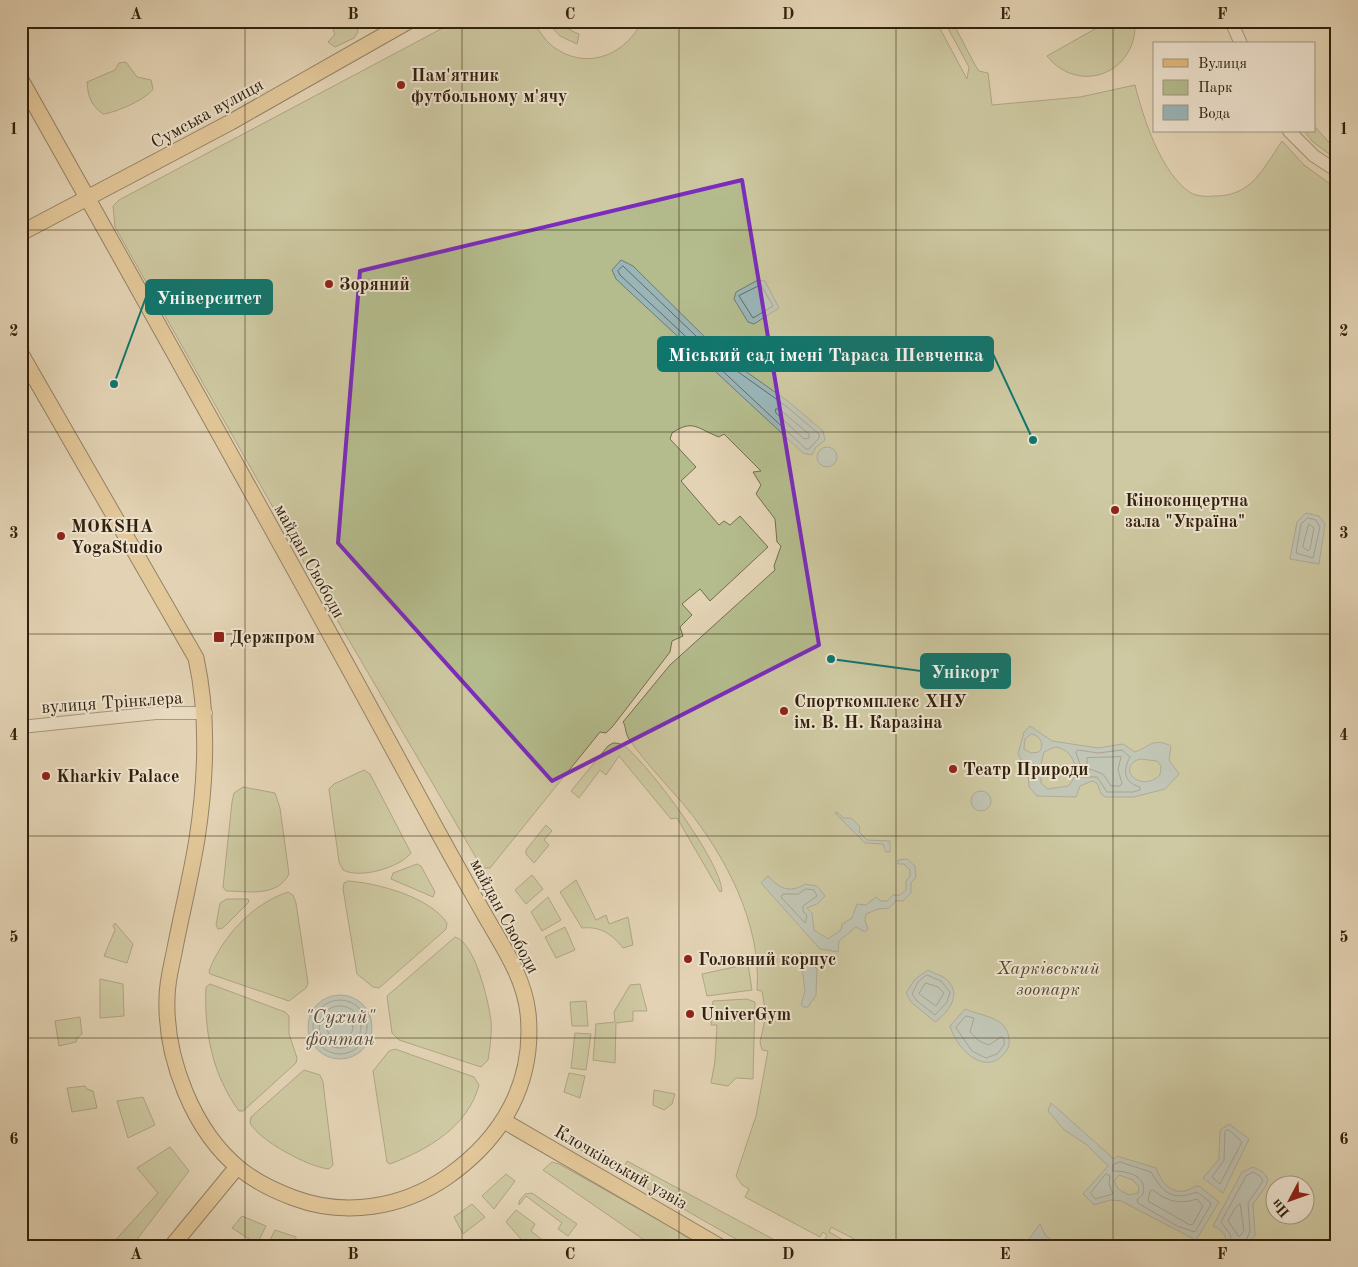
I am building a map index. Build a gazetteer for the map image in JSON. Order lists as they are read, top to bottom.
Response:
{
  "streets": {
    "main road": ["Сумська вулиця", "майдан Свободи", "Клочківський узвіз"],
    "street": ["вулиця Трінклера"]
  },
  "crossings": [
    ["Сумська вулиця", "майдан Свободи"],
    ["майдан Свободи", "вулиця Трінклера"],
    ["майдан Свободи", "Клочківський узвіз"]
  ],
  "water": ["\"Сухий\" фонтан"],
  "parks": ["Харківський зоопарк"],
  "places": {
    "other": [
      "Пам'ятник футбольному м'ячу",
      "Зоряний",
      "Університет",
      "Міський сад імені Тараса Шевченка",
      "Кіноконцертна зала \"Україна\"",
      "MOKSHA YogaStudio",
      "Унікорт",
      "Спорткомплекс ХНУ ім. В. Н. Каразіна",
      "Театр Природи",
      "Kharkiv Palace",
      "Головний корпус",
      "UniverGym"
    ],
    "transit": ["Держпром"]
  },
  "legend": ["Вулиця", "Парк", "Вода"],
  "north": "bottom left",
  "grid": {
    "columns": [
      "A",
      "B",
      "C",
      "D",
      "E",
      "F"
    ],
    "rows": [
      "1",
      "2",
      "3",
      "4",
      "5",
      "6"
    ]
  }
}
